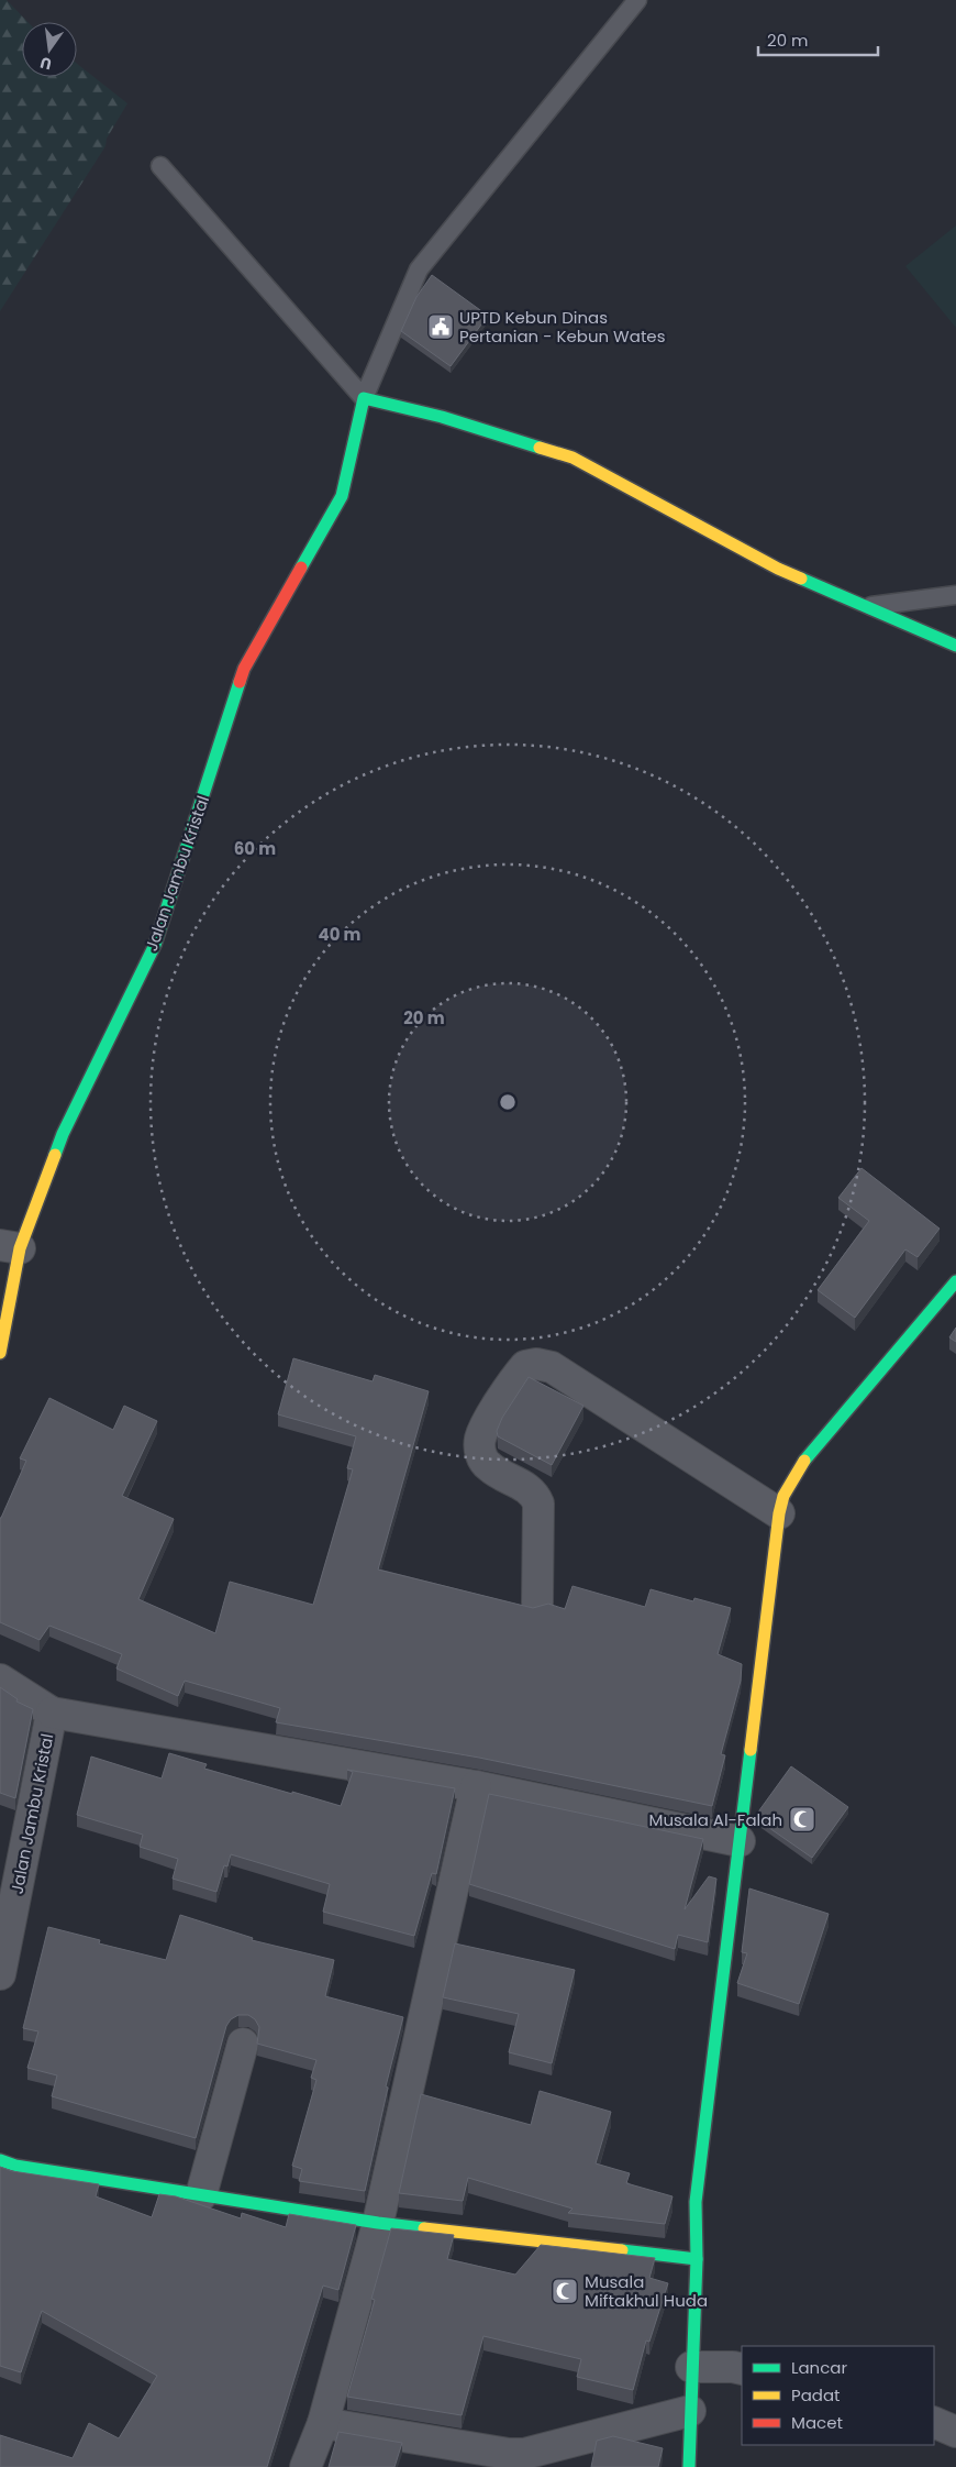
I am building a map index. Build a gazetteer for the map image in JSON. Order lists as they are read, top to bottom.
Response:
{
  "streets": {
    "street": ["Jalan Jambu Kristal"]
  },
  "places": {
    "public building": ["UPTD Kebun Dinas Pertanian - Kebun Wates"],
    "mosque": ["Musala Al-Falah", "Musala Miftakhul Huda"]
  },
  "legend": ["Lancar", "Padat", "Macet"],
  "scale_bar": "20 m",
  "north": "bottom",
  "rings": ["60 m", "40 m", "20 m"]
}
